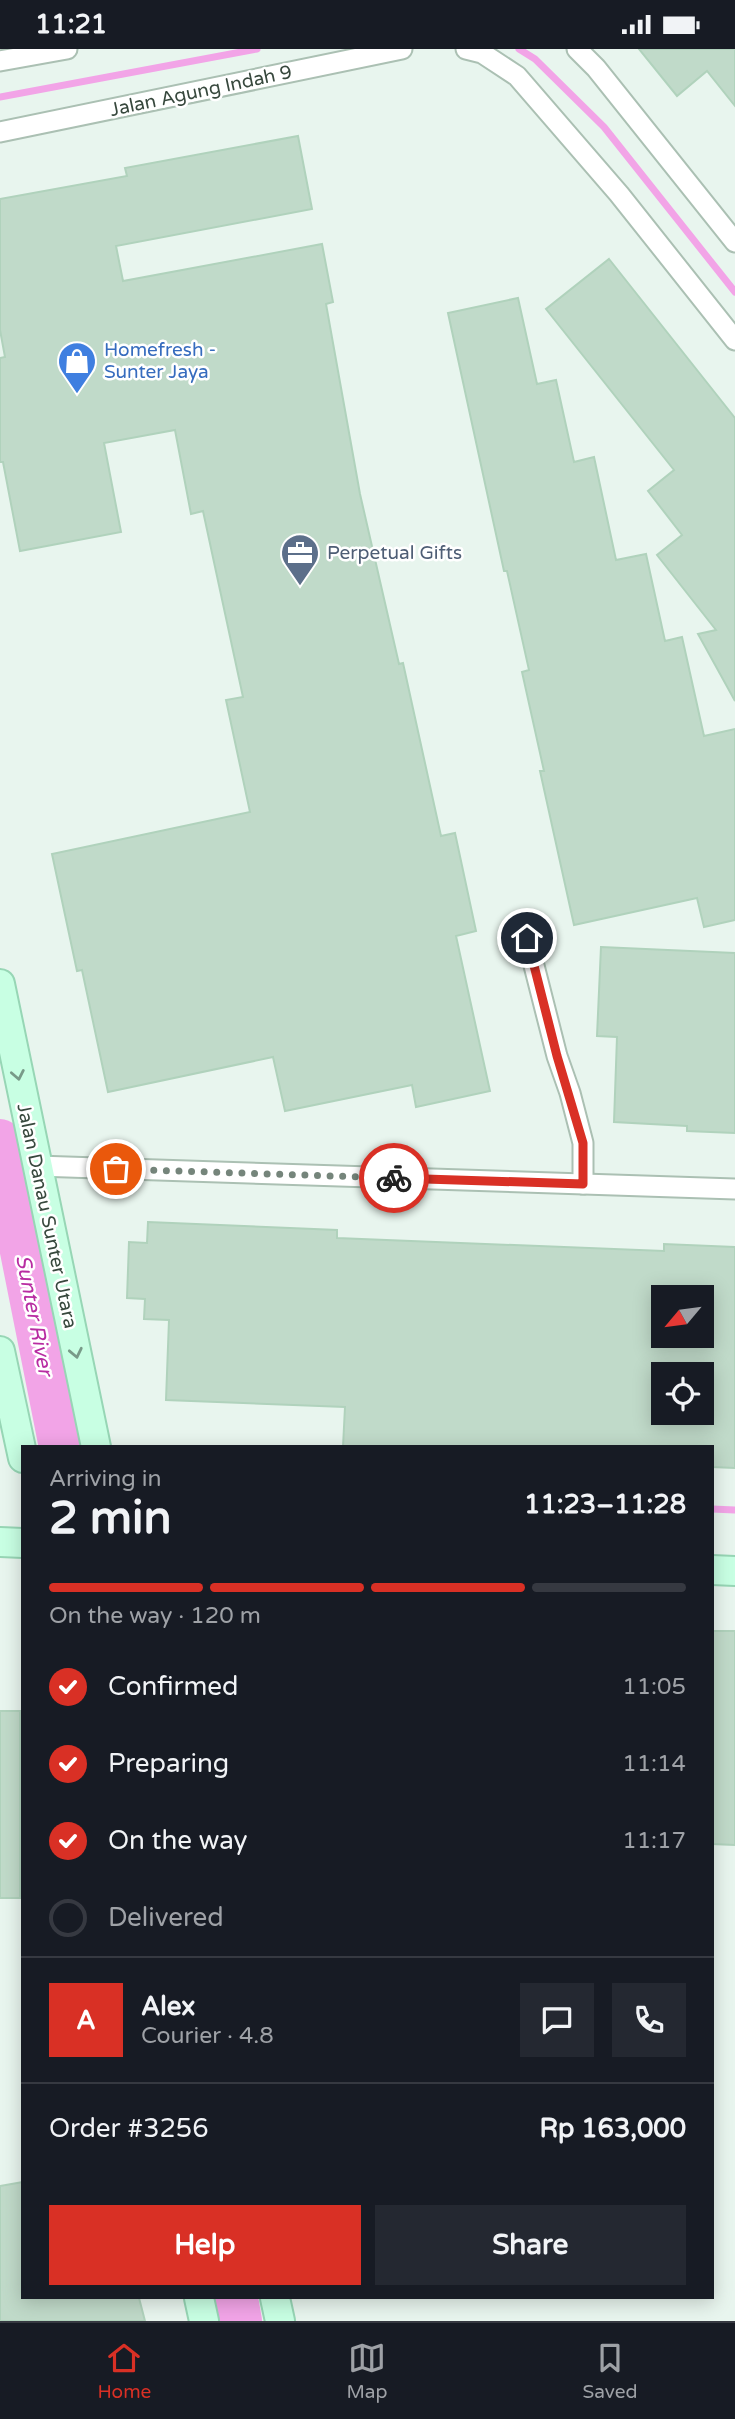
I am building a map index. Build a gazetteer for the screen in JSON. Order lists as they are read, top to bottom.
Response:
{
  "streets": {
    "main road": ["Jalan Danau Sunter Utara"],
    "street": ["Jalan Agung Indah 9"]
  },
  "one_way": ["Jalan Danau Sunter Utara"],
  "water": ["Sunter River"],
  "places": {
    "shop": ["Homefresh - Sunter Jaya"],
    "office": ["Perpetual Gifts"]
  },
  "north": "bottom left",
  "page": {
    "status": "11:21",
    "heading": ["2 min", "Arriving in", "11:23–11:28"],
    "panel": [
      "Alex",
      "Courier · 4.8",
      "Order #3256",
      "Rp 163,000"
    ],
    "bar": "On the way · 120 m",
    "list": [
      ["Confirmed", "11:05"],
      ["Preparing", "11:14"],
      ["On the way", "11:17"],
      "Delivered"
    ],
    "round": "A",
    "buttons": ["Help", "Share"],
    "tabs": ["Home", "Map", "Saved"]
  }
}
